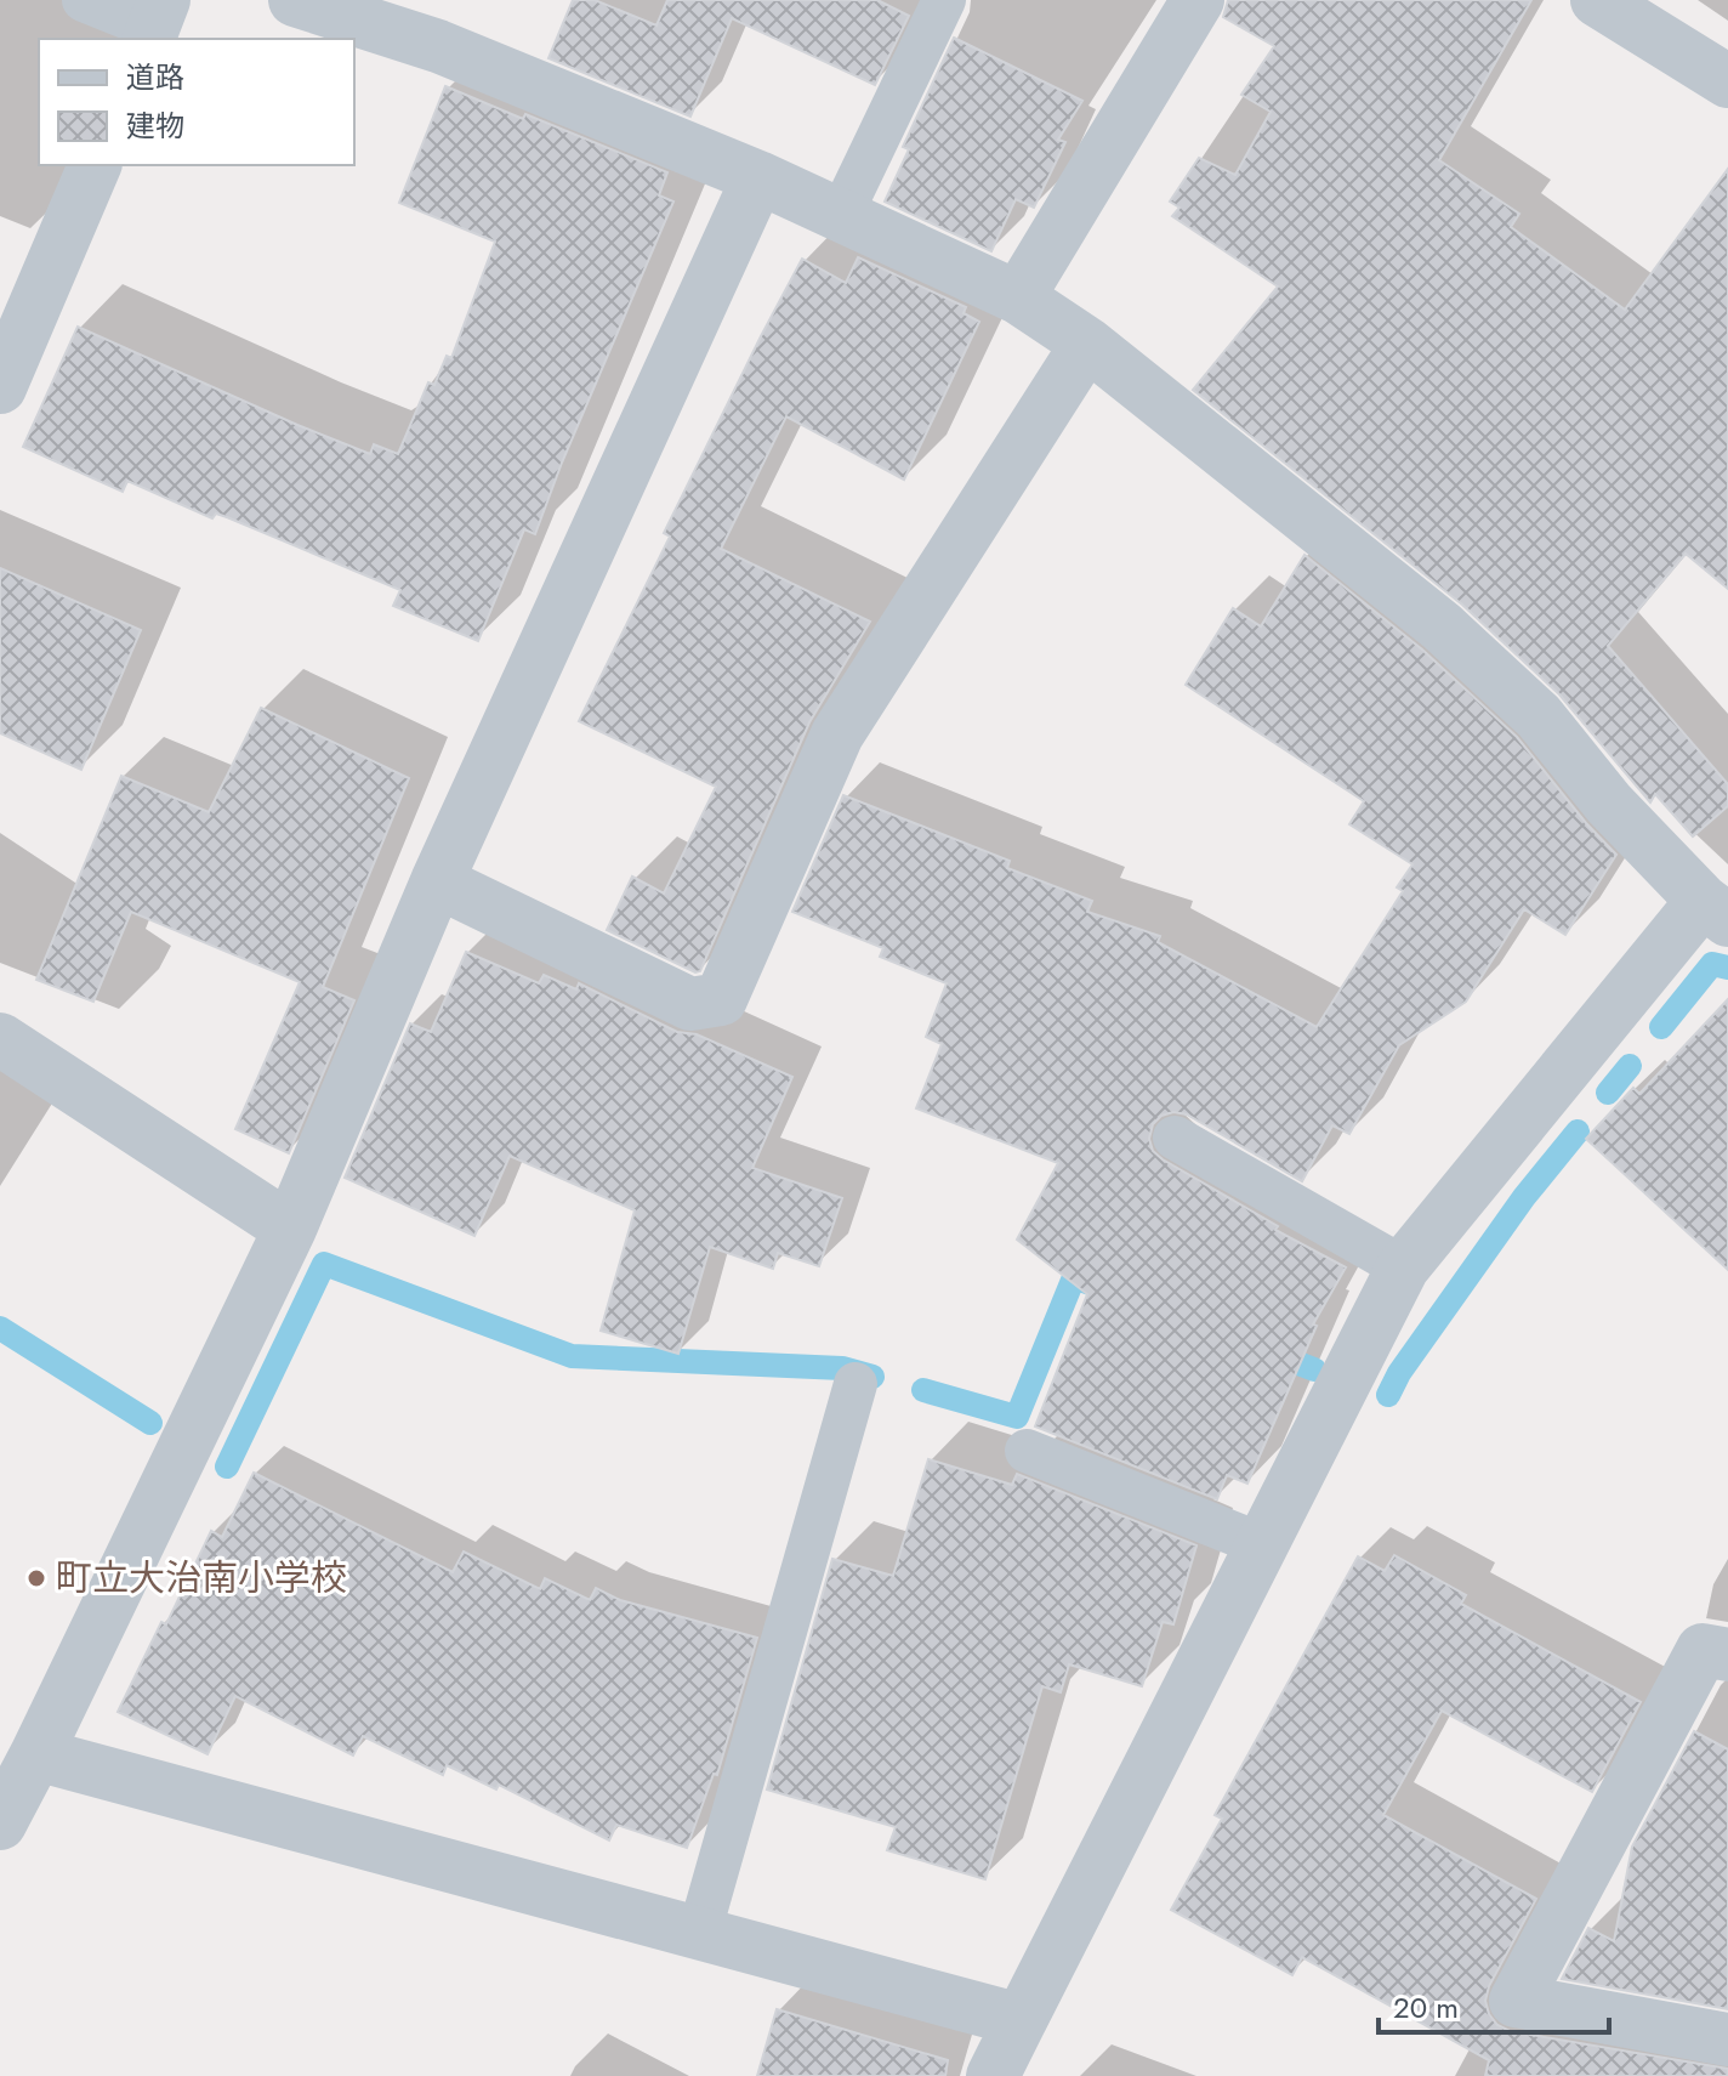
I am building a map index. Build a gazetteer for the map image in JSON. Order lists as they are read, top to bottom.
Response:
{
  "places": ["町立大治南小学校"],
  "legend": ["道路", "建物"],
  "scale_bar": "20 m"
}
